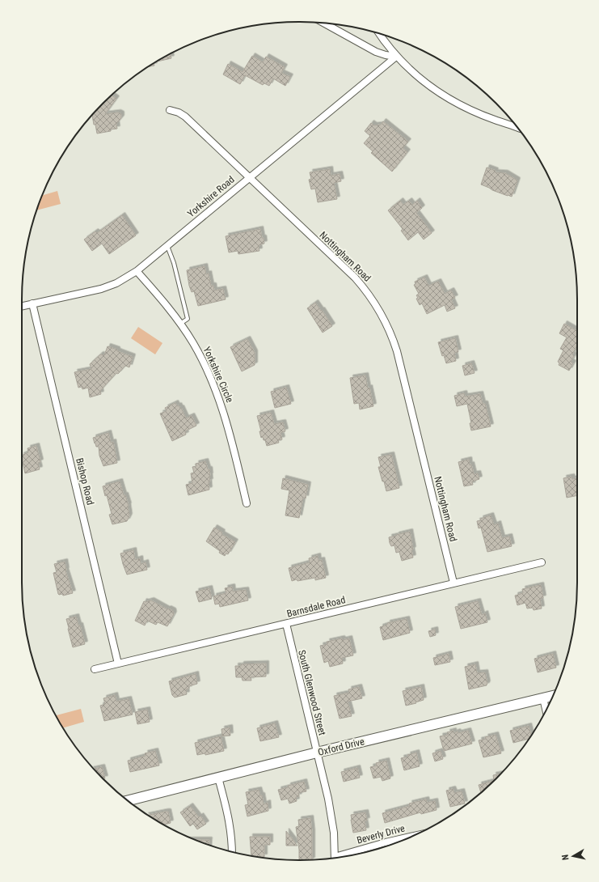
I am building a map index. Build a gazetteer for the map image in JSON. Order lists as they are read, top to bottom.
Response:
{
  "streets": {
    "main road": ["Oxford Drive"],
    "street": [
      "Yorkshire Road",
      "Nottingham Road",
      "Yorkshire Circle",
      "Bishop Road",
      "Barnsdale Road",
      "South Glenwood Street",
      "Beverly Drive"
    ]
  },
  "crossings": [
    ["Yorkshire Road", "Nottingham Road"],
    ["Yorkshire Road", "Yorkshire Circle"],
    ["Yorkshire Road", "Bishop Road"],
    ["Nottingham Road", "Barnsdale Road"],
    ["Bishop Road", "Barnsdale Road"],
    ["Barnsdale Road", "South Glenwood Street"],
    ["South Glenwood Street", "Oxford Drive"]
  ],
  "north": "left"
}
